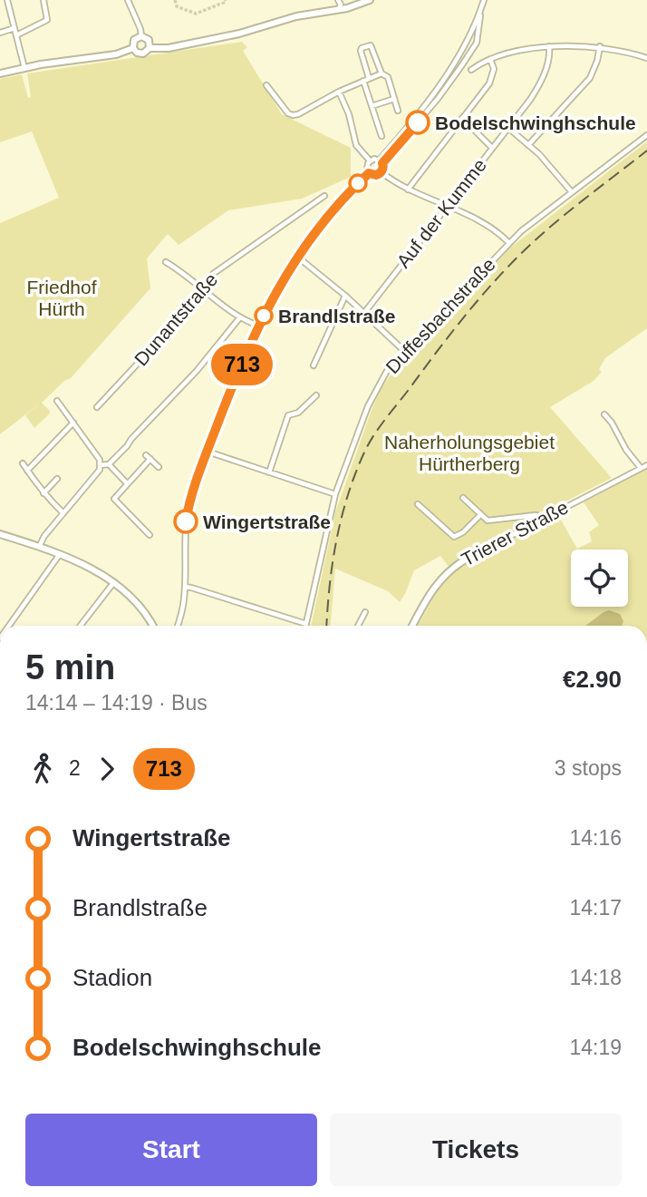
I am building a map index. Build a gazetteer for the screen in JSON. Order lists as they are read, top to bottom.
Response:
{
  "streets": {
    "street": [
      "Auf der Kumme",
      "Duffesbachstraße",
      "Dunantstraße",
      "Trierer Straße"
    ]
  },
  "parks": ["Friedhof Hürth", "Naherholungsgebiet Hürtherberg"],
  "places": ["Bodelschwinghschule", "Brandlstraße", "Wingertstraße"],
  "lines": ["bus line 713"],
  "page": {
    "on_map": "713",
    "heading": ["5 min", "14:14 – 14:19 · Bus", "€2.90"],
    "legs": ["2", "713", "3 stops"],
    "list": [
      {
        "name": "Wingertstraße",
        "value": "14:16"
      },
      {
        "name": "Brandlstraße",
        "value": "14:17"
      },
      {
        "name": "Stadion",
        "value": "14:18"
      },
      {
        "name": "Bodelschwinghschule",
        "value": "14:19"
      }
    ],
    "buttons": ["Start", "Tickets"]
  }
}
